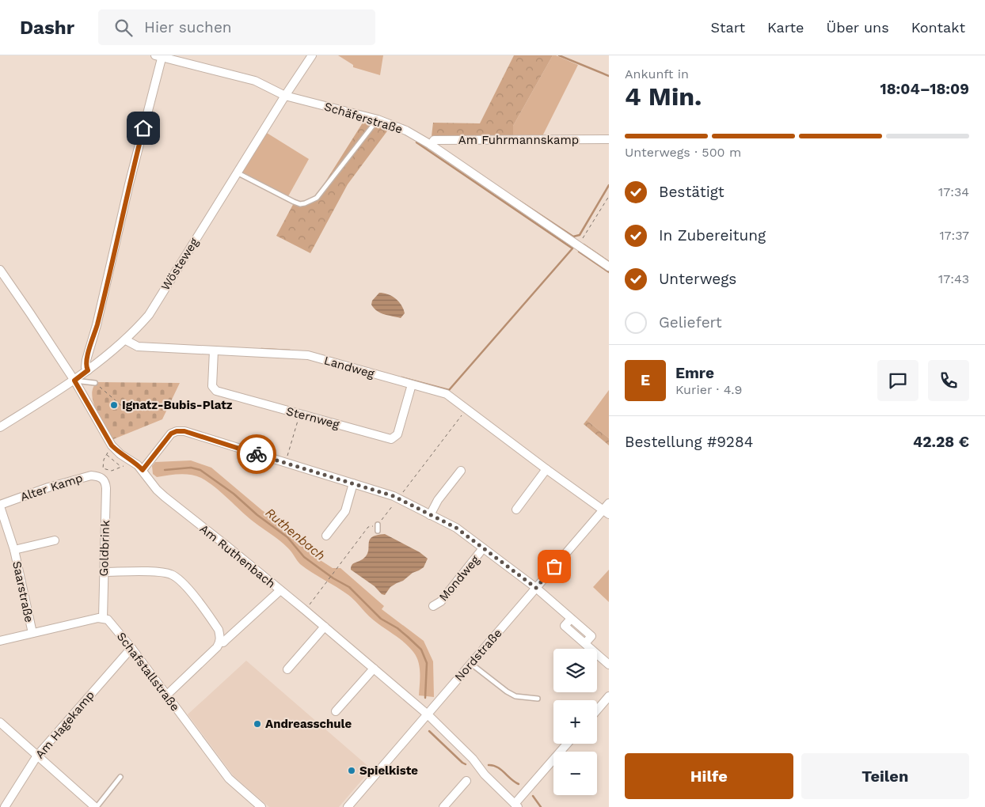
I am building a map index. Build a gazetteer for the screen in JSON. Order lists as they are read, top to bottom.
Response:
{
  "streets": {
    "street": [
      "Schäferstraße",
      "Am Fuhrmannskamp",
      "Wösteweg",
      "Landweg",
      "Sternweg",
      "Alter Kamp",
      "Goldbrink",
      "Am Ruthenbach",
      "Mondweg",
      "Saarstraße",
      "Nordstraße",
      "Schafstallstraße",
      "Am Hagekamp"
    ]
  },
  "crossings": [
    ["Schäferstraße", "Am Fuhrmannskamp"],
    ["Schäferstraße", "Wösteweg"],
    ["Wösteweg", "Landweg"],
    ["Wösteweg", "Am Ruthenbach"],
    ["Landweg", "Sternweg"],
    ["Landweg", "Nordstraße"],
    ["Alter Kamp", "Goldbrink"],
    ["Alter Kamp", "Saarstraße"],
    ["Goldbrink", "Schafstallstraße"],
    ["Am Ruthenbach", "Mondweg"],
    ["Am Ruthenbach", "Nordstraße"],
    ["Mondweg", "Nordstraße"],
    ["Schafstallstraße", "Am Hagekamp"]
  ],
  "water": ["Ruthenbach"],
  "places": ["Ignatz-Bubis-Platz", "Andreasschule", "Spielkiste"],
  "page": {
    "header": "Dashr",
    "search": "Hier suchen",
    "nav": [
      "Start",
      "Karte",
      "Über uns",
      "Kontakt"
    ],
    "heading": ["4 Min.", "Ankunft in", "18:04–18:09"],
    "panel": [
      "Emre",
      "Kurier · 4.9",
      "Bestellung #9284",
      "42.28 €"
    ],
    "bar": "Unterwegs · 500 m",
    "list": [
      ["Bestätigt", "17:34"],
      ["In Zubereitung", "17:37"],
      ["Unterwegs", "17:43"],
      "Geliefert"
    ],
    "round": "E",
    "map_buttons": ["+", "−"],
    "buttons": ["Hilfe", "Teilen"]
  }
}
